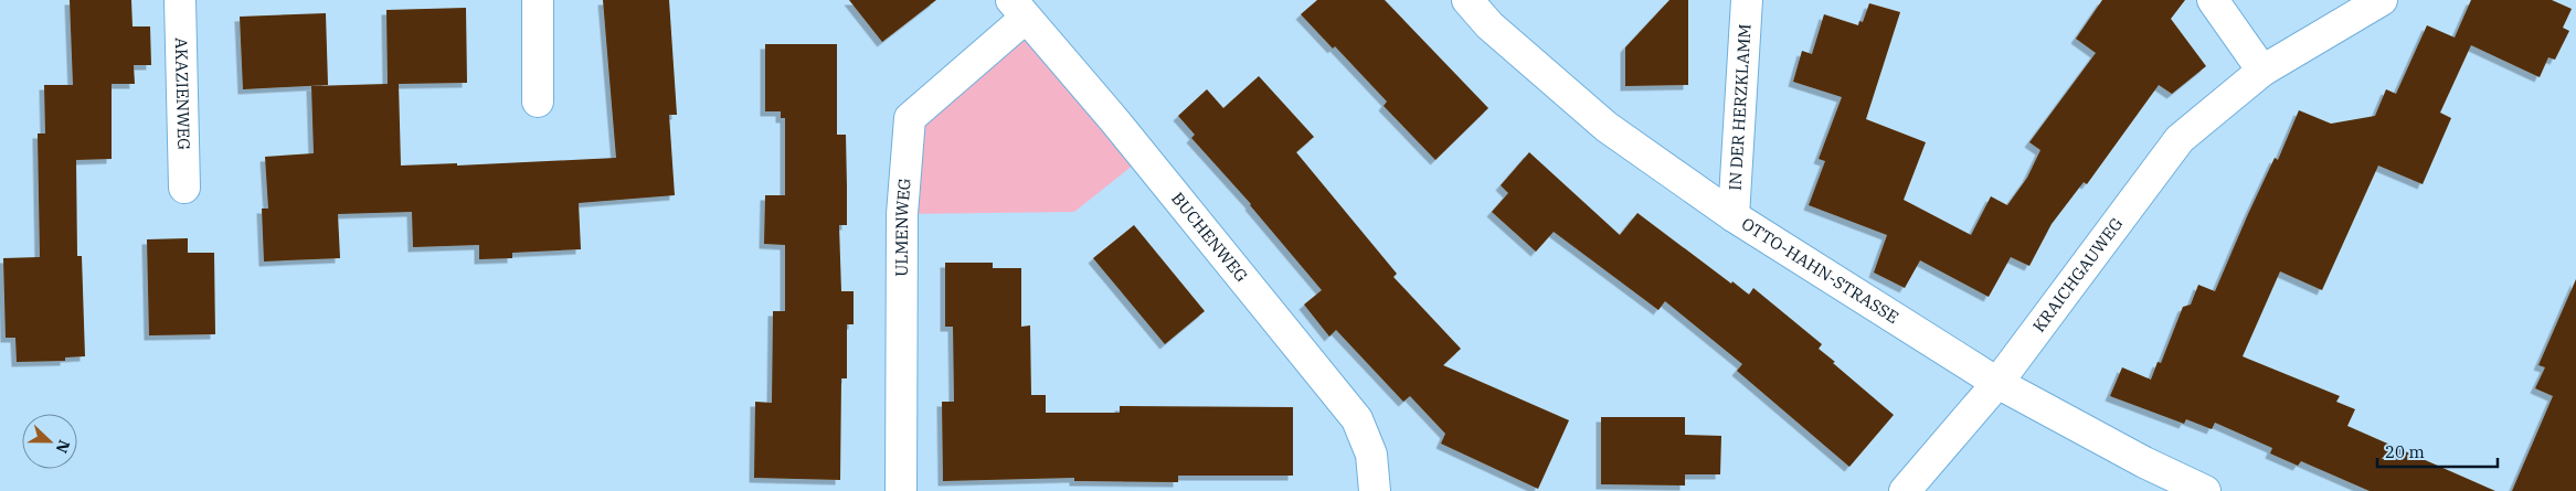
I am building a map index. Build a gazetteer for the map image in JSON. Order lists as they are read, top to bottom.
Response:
{
  "streets": {
    "street": [
      "AKAZIENWEG",
      "IN DER HERZKLAMM",
      "ULMENWEG",
      "BUCHENWEG",
      "OTTO-HAHN-STRASSE",
      "KRAICHGAUWEG"
    ]
  },
  "crossings": [
    ["IN DER HERZKLAMM", "OTTO-HAHN-STRASSE"],
    ["ULMENWEG", "BUCHENWEG"],
    ["OTTO-HAHN-STRASSE", "KRAICHGAUWEG"]
  ],
  "scale_bar": "20 m",
  "north": "right"
}
